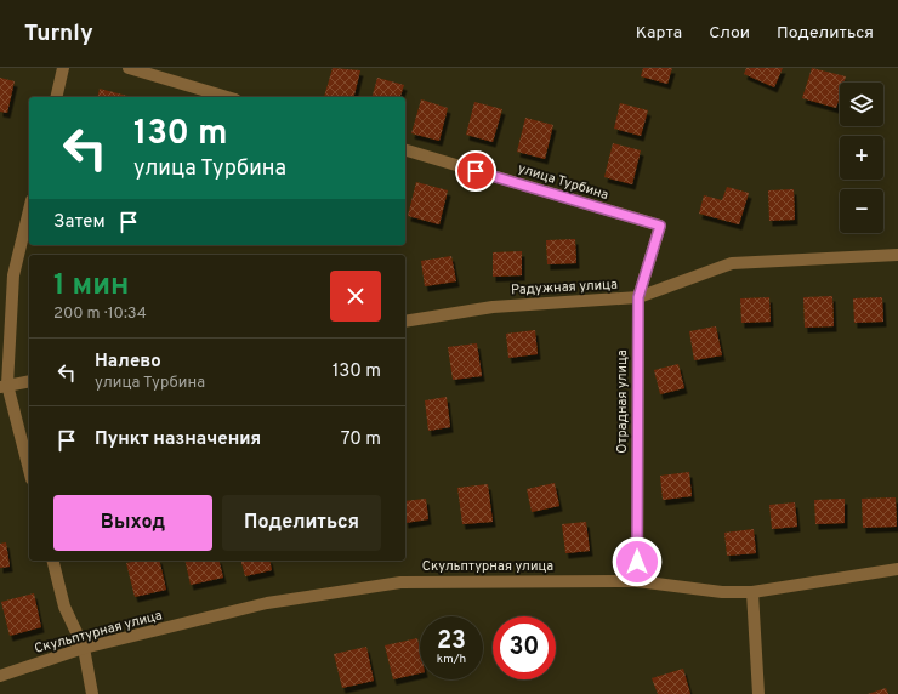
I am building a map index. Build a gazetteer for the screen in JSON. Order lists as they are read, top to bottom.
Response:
{
  "streets": {
    "street": [
      "улица Турбина",
      "Радужная улица",
      "Отрадная улица",
      "Скульптурная улица"
    ]
  },
  "crossings": [
    ["улица Турбина", "Отрадная улица"],
    ["Радужная улица", "Отрадная улица"],
    ["Отрадная улица", "Скульптурная улица"]
  ],
  "page": {
    "header": "Turnly",
    "nav": ["Карта", "Слои", "Поделиться"],
    "map_buttons": ["+", "−"],
    "turn": ["130 m", "улица Турбина"],
    "then": "Затем",
    "heading": ["1 мин", "200 m · 10:34"],
    "list": [
      {
        "name": "Налево",
        "note": "улица Турбина",
        "value": "130 m"
      },
      {
        "name": "Пункт назначения",
        "value": "70 m"
      }
    ],
    "buttons": ["Выход", "Поделиться"],
    "speed": "23 km/h",
    "limit": "30"
  }
}
